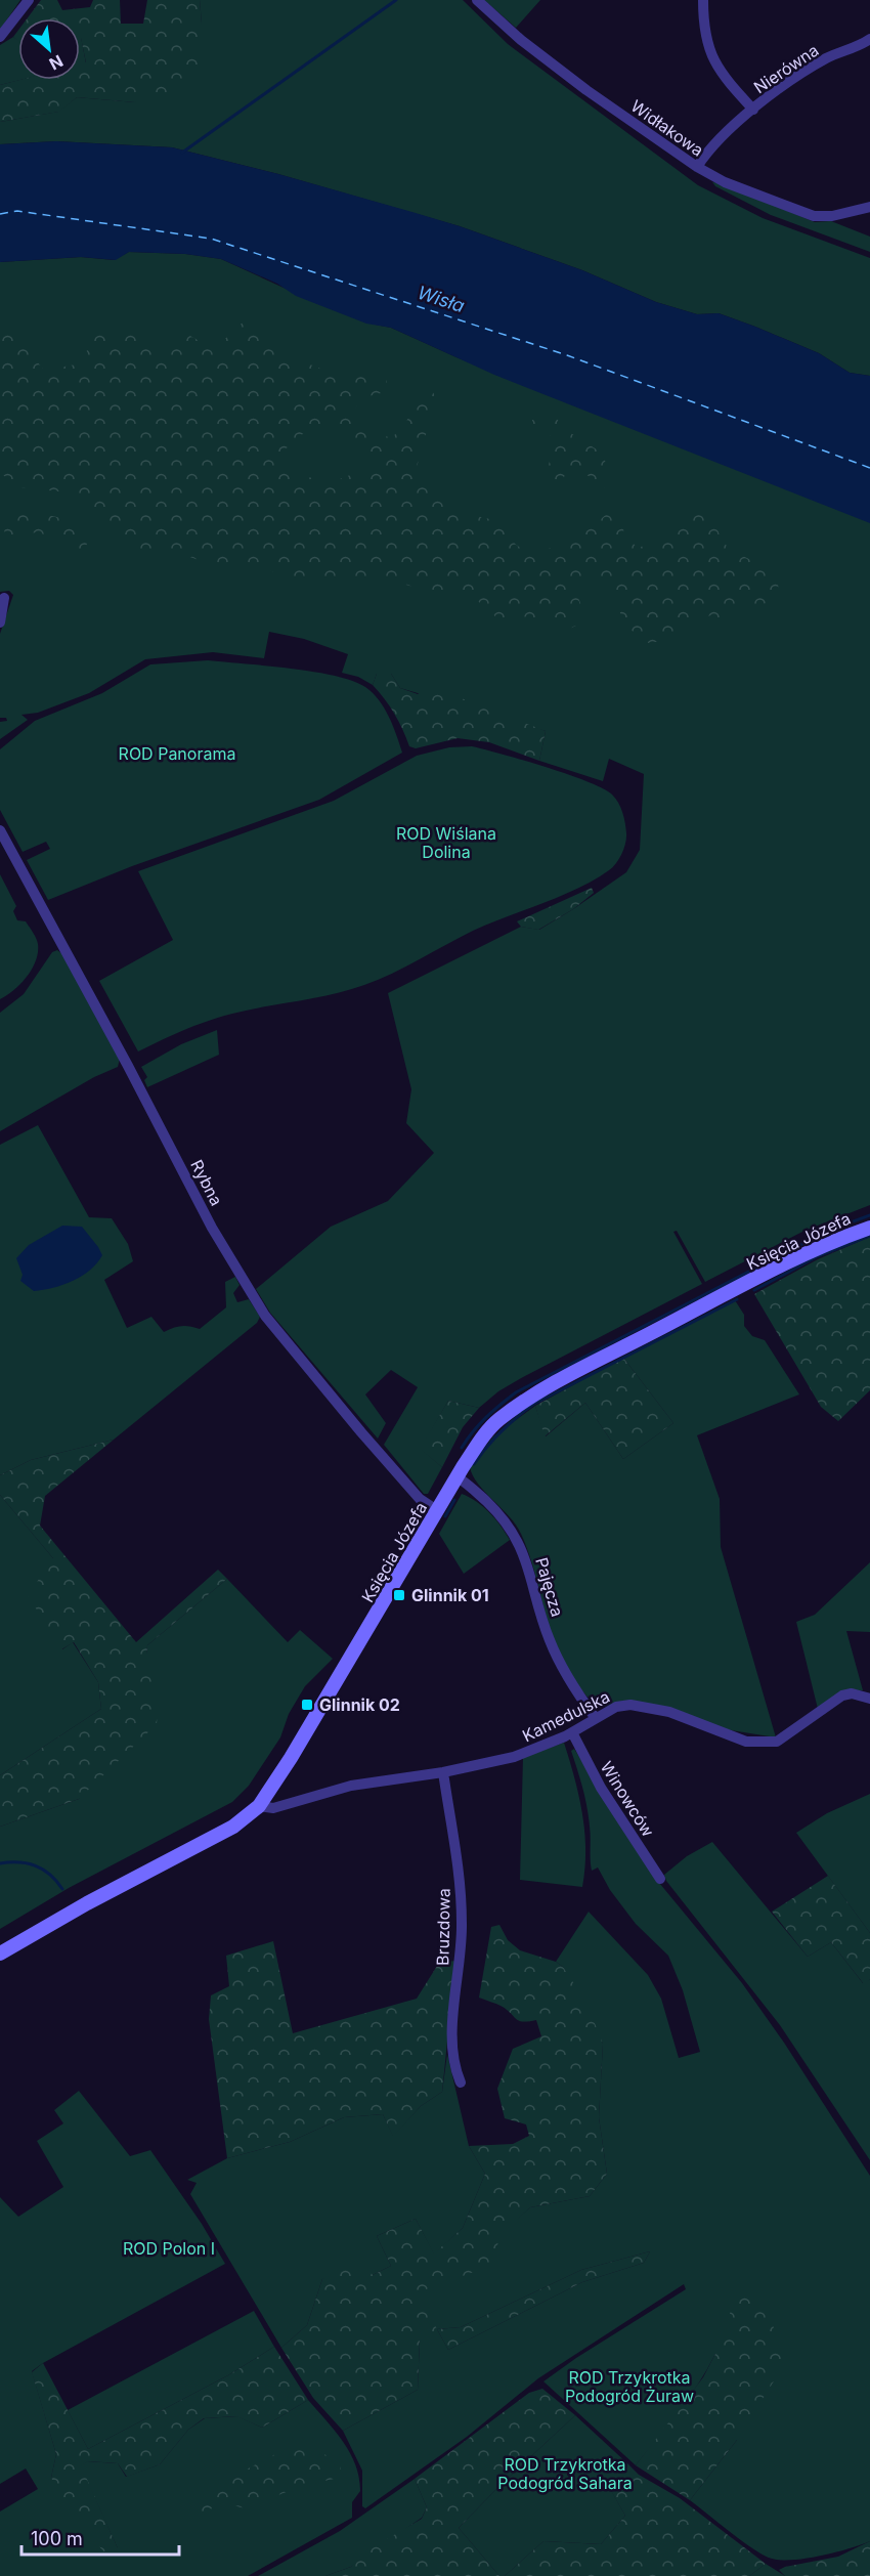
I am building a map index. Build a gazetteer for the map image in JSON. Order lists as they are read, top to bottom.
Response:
{
  "streets": {
    "main road": ["Księcia Józefa"],
    "street": [
      "Nierówna",
      "Widłakowa",
      "Rybna",
      "Pajęcza",
      "Kamedulska",
      "Winowców",
      "Bruzdowa"
    ]
  },
  "crossings": [
    ["Nierówna", "Widłakowa"],
    ["Rybna", "Księcia Józefa"],
    ["Księcia Józefa", "Pajęcza"],
    ["Księcia Józefa", "Kamedulska"],
    ["Pajęcza", "Kamedulska"],
    ["Kamedulska", "Winowców"],
    ["Kamedulska", "Bruzdowa"]
  ],
  "water": ["Wisła"],
  "parks": [
    "ROD Panorama",
    "ROD Wiślana Dolina",
    "ROD Polon I",
    "ROD Trzykrotka Podogród Żuraw",
    "ROD Trzykrotka Podogród Sahara"
  ],
  "places": {
    "transit": ["Glinnik 01", "Glinnik 02"]
  },
  "scale_bar": "100 m",
  "north": "bottom right"
}
